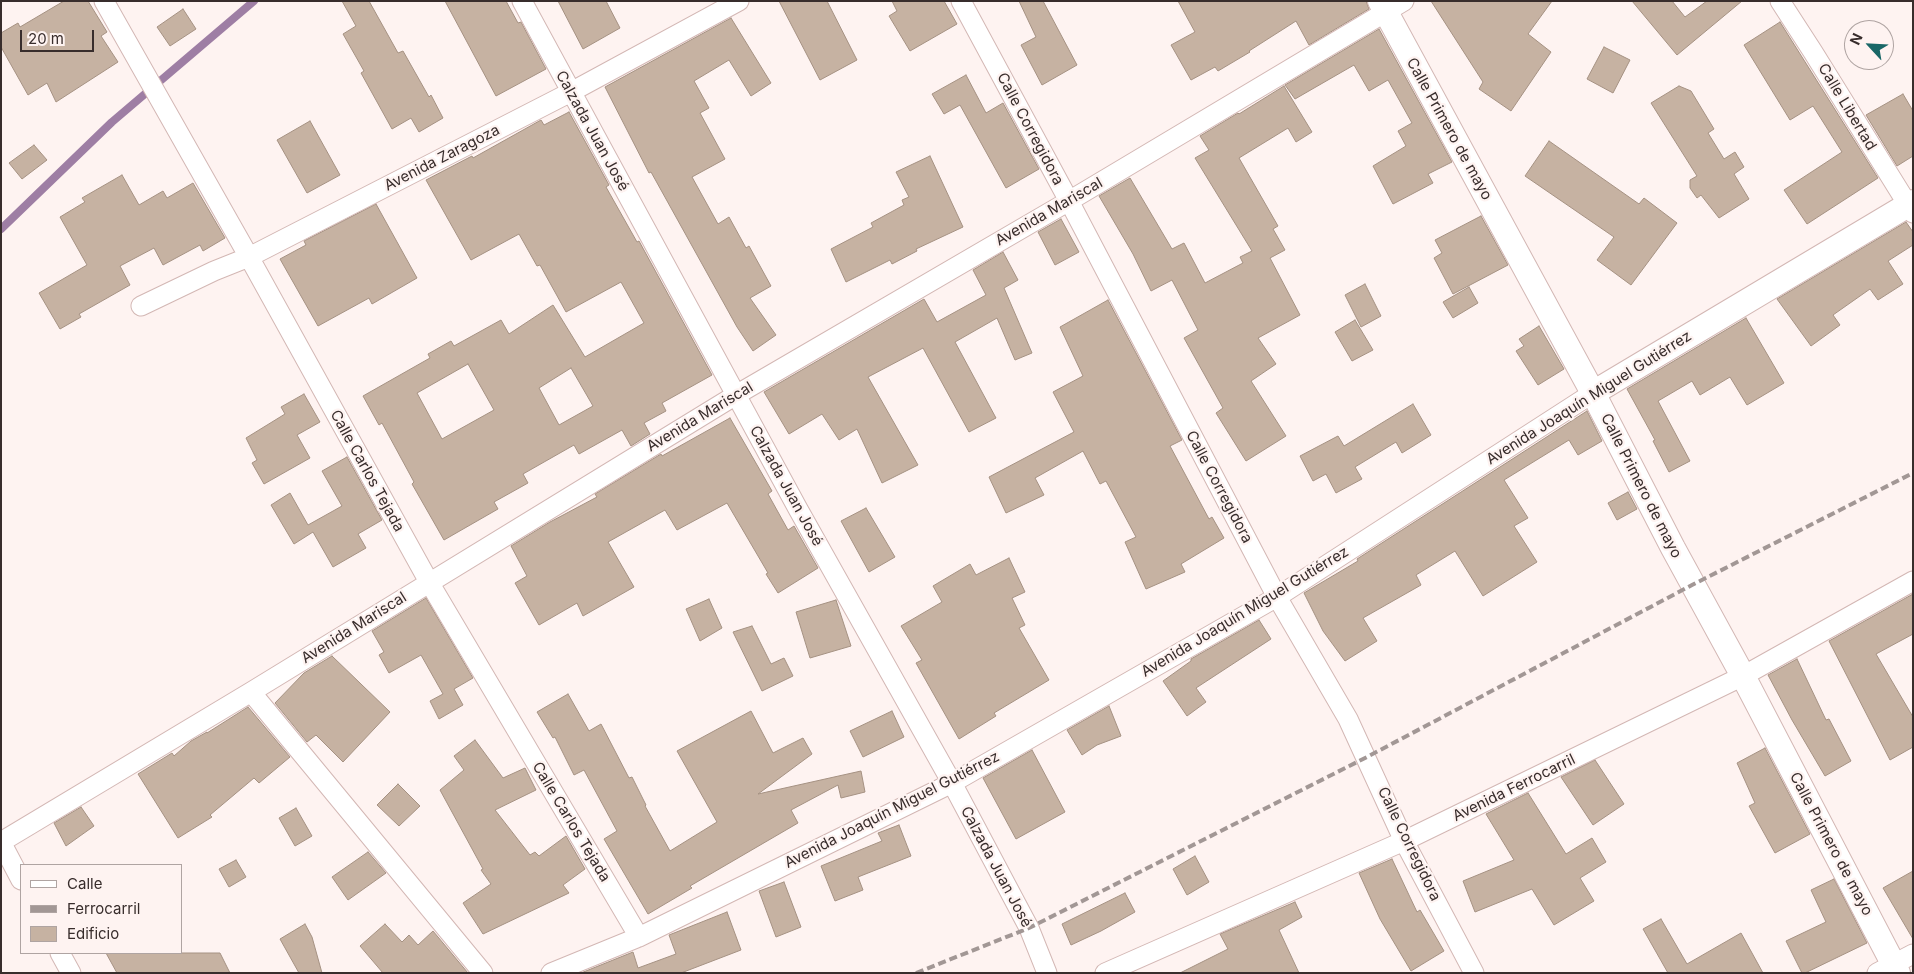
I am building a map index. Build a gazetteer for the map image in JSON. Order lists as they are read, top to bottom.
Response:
{
  "streets": {
    "street": [
      "Calle Libertad",
      "Calle Corregidora",
      "Calle Primero de mayo",
      "Calzada Juan José",
      "Avenida Zaragoza",
      "Avenida Mariscal",
      "Avenida Joaquín Miguel Gutiérrez",
      "Calle Carlos Tejada",
      "Avenida Ferrocarril"
    ]
  },
  "crossings": [
    ["Calle Libertad", "Avenida Joaquín Miguel Gutiérrez"],
    ["Calle Corregidora", "Avenida Mariscal"],
    ["Calle Corregidora", "Avenida Joaquín Miguel Gutiérrez"],
    ["Calle Corregidora", "Avenida Ferrocarril"],
    ["Calle Primero de mayo", "Avenida Mariscal"],
    ["Calle Primero de mayo", "Avenida Joaquín Miguel Gutiérrez"],
    ["Calle Primero de mayo", "Avenida Ferrocarril"],
    ["Calzada Juan José", "Avenida Zaragoza"],
    ["Calzada Juan José", "Avenida Mariscal"],
    ["Calzada Juan José", "Avenida Joaquín Miguel Gutiérrez"],
    ["Avenida Zaragoza", "Calle Carlos Tejada"],
    ["Avenida Mariscal", "Calle Carlos Tejada"],
    ["Avenida Joaquín Miguel Gutiérrez", "Calle Carlos Tejada"]
  ],
  "legend": ["Calle", "Ferrocarril", "Edificio"],
  "scale_bar": "20 m",
  "north": "top left"
}
